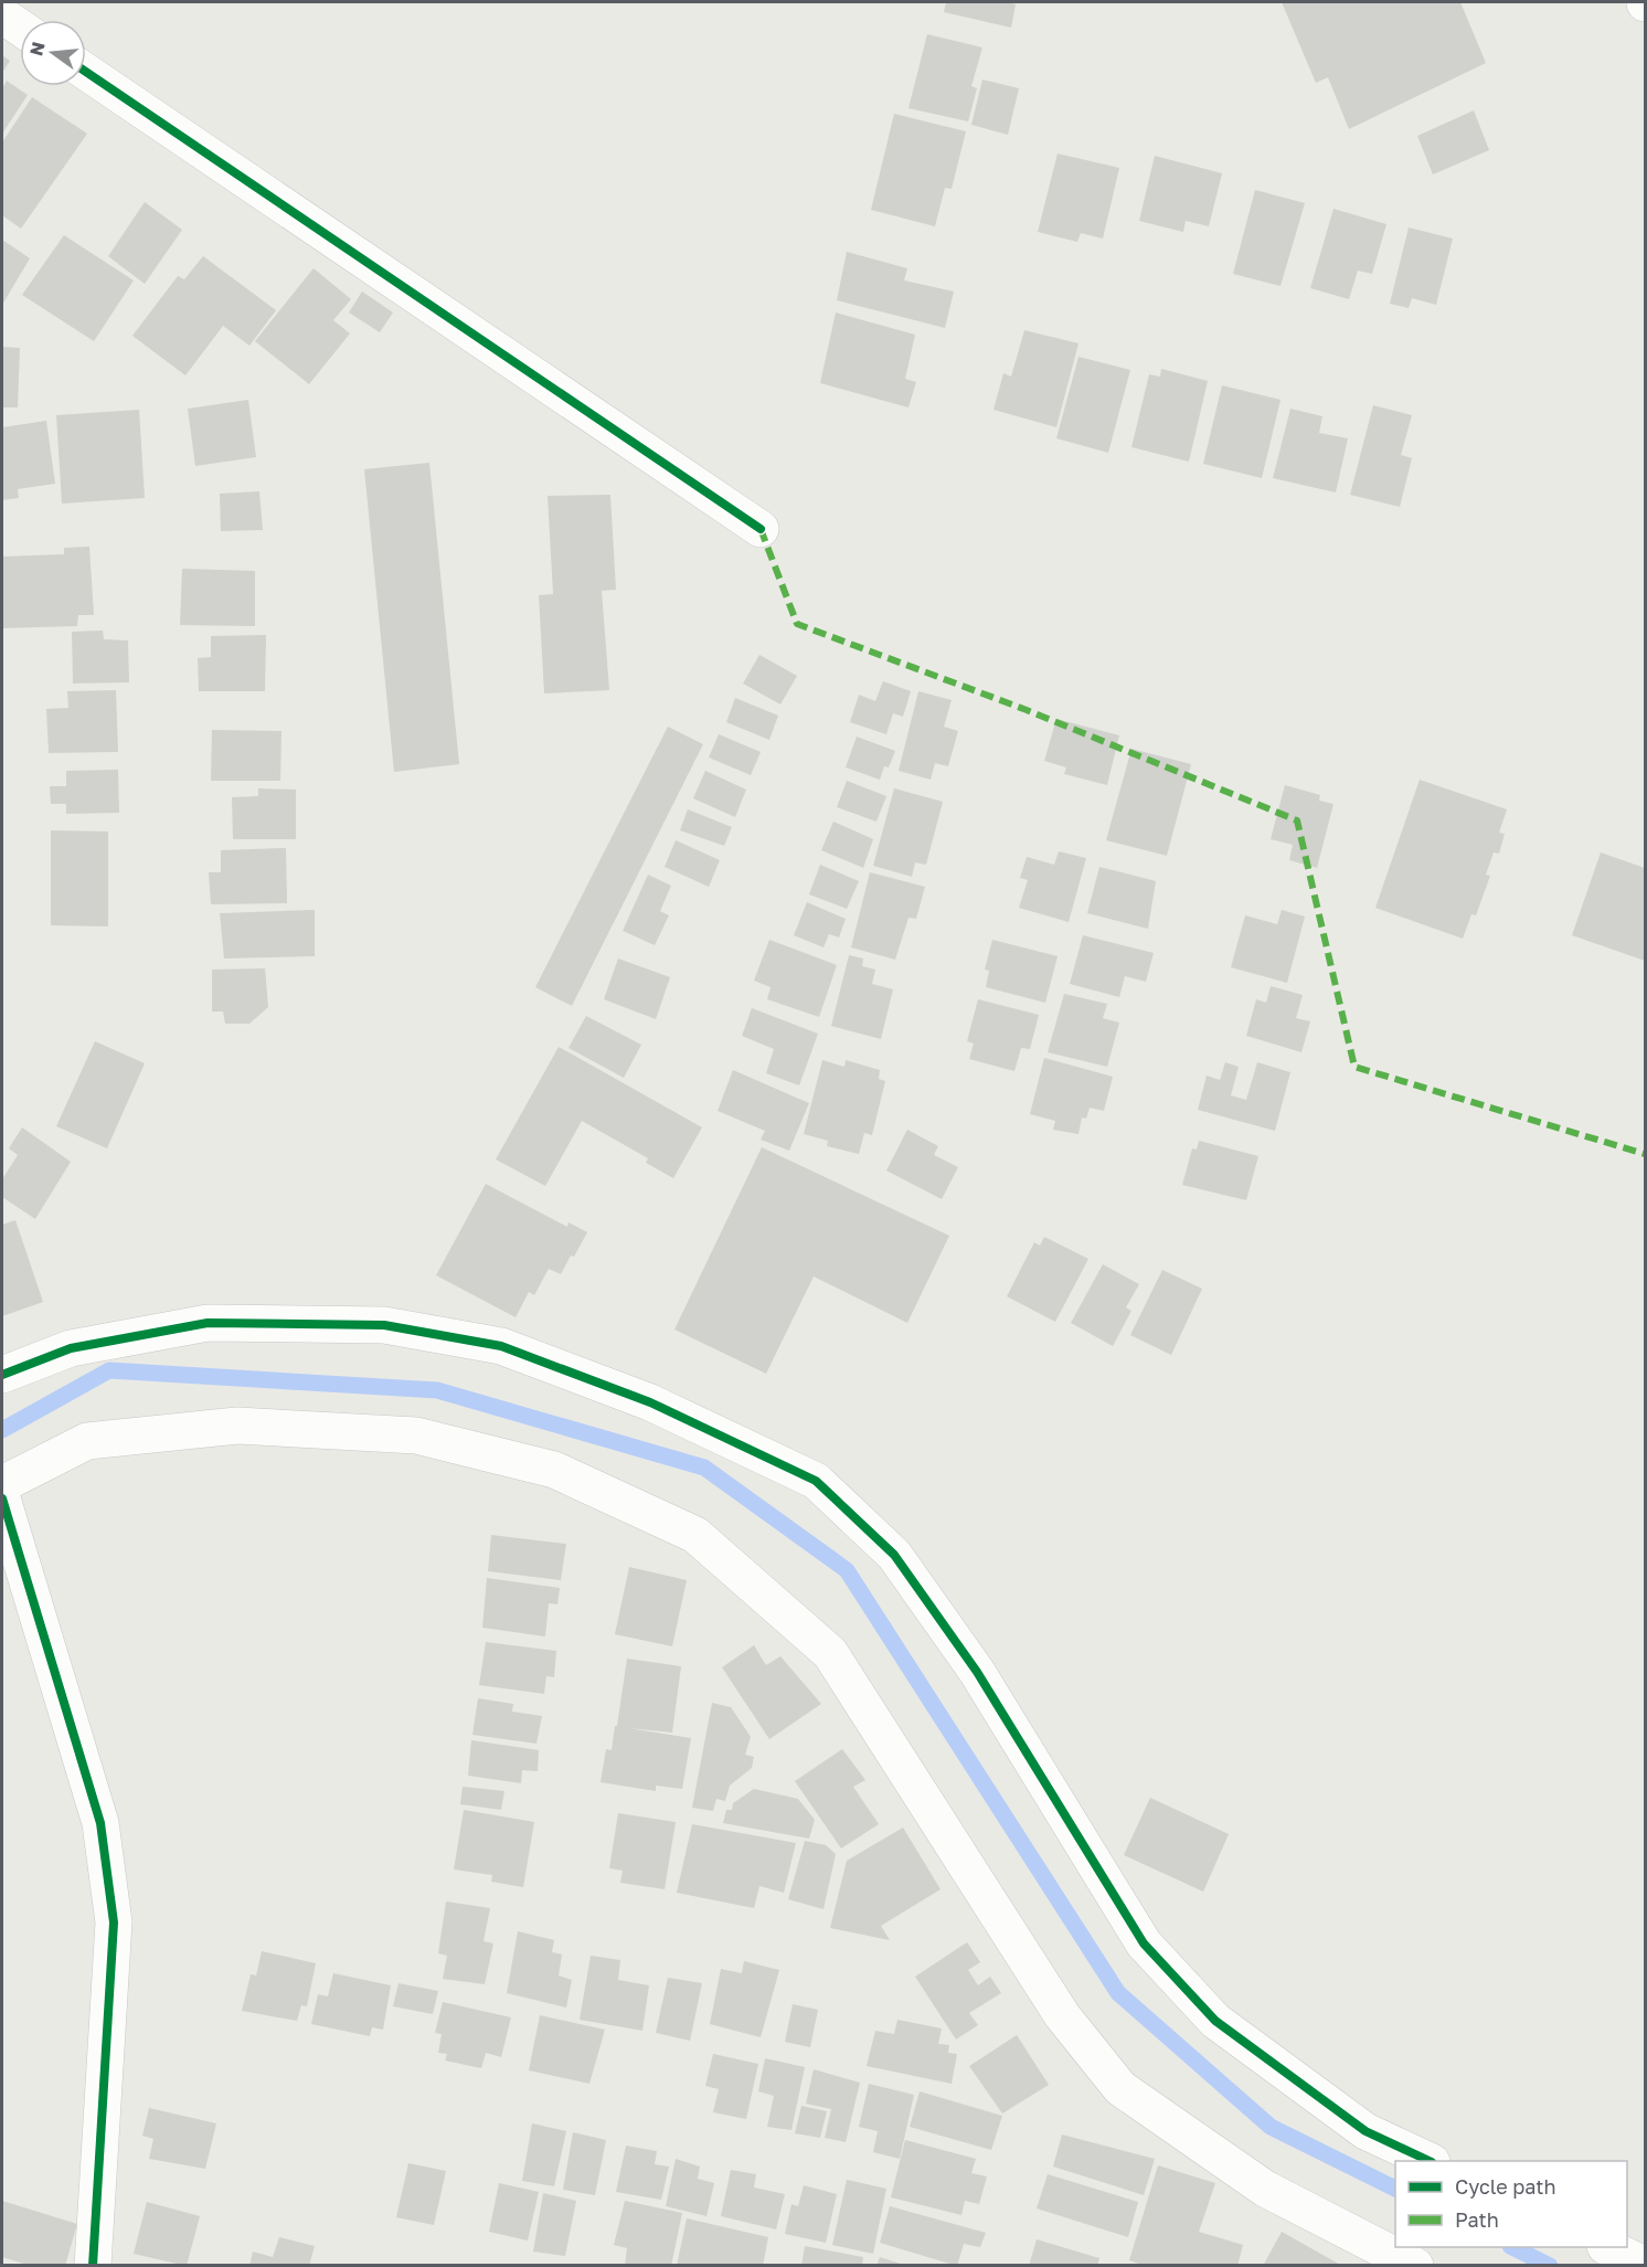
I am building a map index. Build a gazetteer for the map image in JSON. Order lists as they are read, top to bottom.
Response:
{
  "legend": ["Cycle path", "Path"],
  "north": "left"
}
